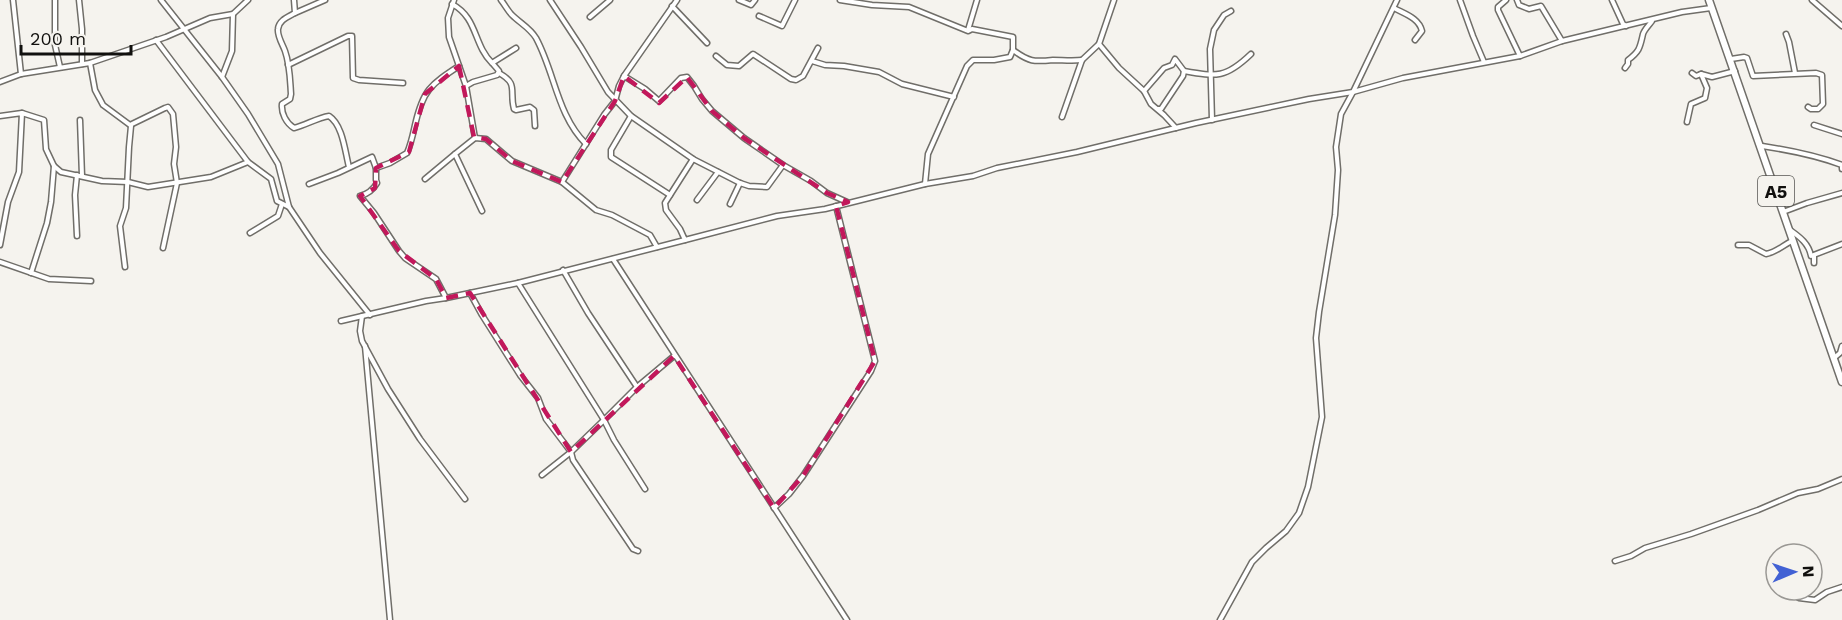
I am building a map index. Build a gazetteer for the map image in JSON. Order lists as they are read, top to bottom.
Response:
{
  "streets": {
    "highway": ["A5"]
  },
  "scale_bar": "200 m",
  "north": "right"
}
